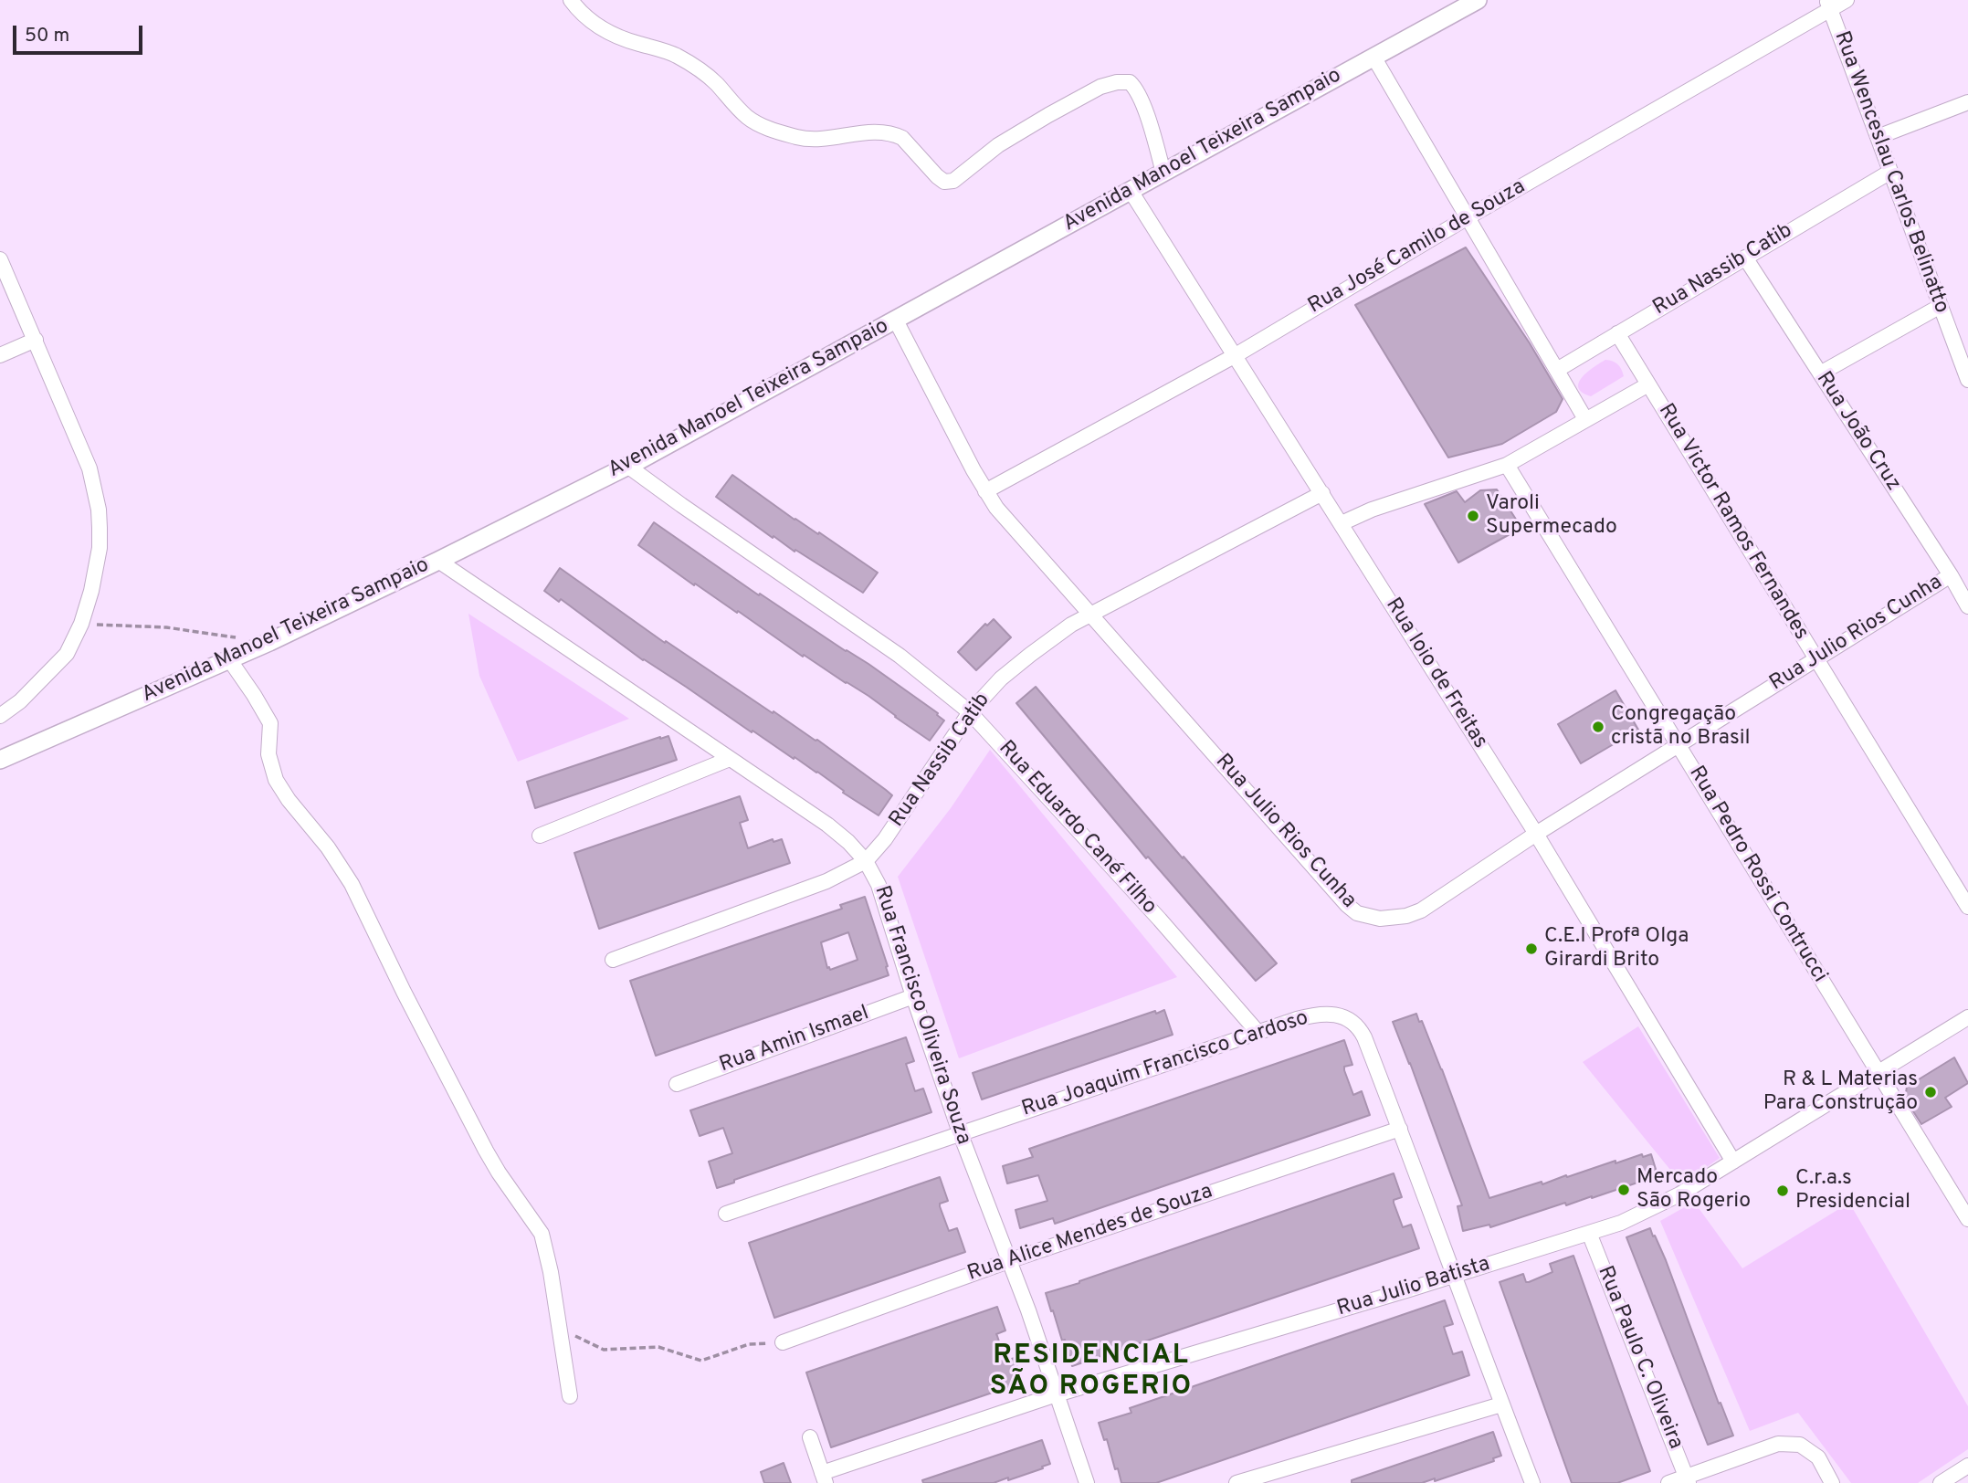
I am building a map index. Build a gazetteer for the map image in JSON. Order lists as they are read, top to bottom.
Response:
{
  "streets": {
    "street": [
      "Avenida Manoel Teixeira Sampaio",
      "Rua Wenceslau Carlos Belinatto",
      "Rua José Camilo de Souza",
      "Rua Nassib Catib",
      "Rua João Cruz",
      "Rua Victor Ramos Fernandes",
      "Rua Julio Rios Cunha",
      "Rua Ioio de Freitas",
      "Rua Eduardo Cané Filho",
      "Rua Pedro Rossi Contrucci",
      "Rua Francisco Oliveira Souza",
      "Rua Amin Ismael",
      "Rua Joaquim Francisco Cardoso",
      "Rua Alice Mendes de Souza",
      "Rua Julio Batista",
      "Rua Paulo C. Oliveira"
    ]
  },
  "crossings": [
    ["Avenida Manoel Teixeira Sampaio", "Rua Julio Rios Cunha"],
    ["Avenida Manoel Teixeira Sampaio", "Rua Ioio de Freitas"],
    ["Avenida Manoel Teixeira Sampaio", "Rua Eduardo Cané Filho"],
    ["Avenida Manoel Teixeira Sampaio", "Rua Francisco Oliveira Souza"],
    ["Rua Wenceslau Carlos Belinatto", "Rua José Camilo de Souza"],
    ["Rua Wenceslau Carlos Belinatto", "Rua Nassib Catib"],
    ["Rua José Camilo de Souza", "Rua Julio Rios Cunha"],
    ["Rua José Camilo de Souza", "Rua Ioio de Freitas"],
    ["Rua Nassib Catib", "Rua João Cruz"],
    ["Rua Nassib Catib", "Rua Victor Ramos Fernandes"],
    ["Rua Nassib Catib", "Rua Julio Rios Cunha"],
    ["Rua Nassib Catib", "Rua Ioio de Freitas"],
    ["Rua Nassib Catib", "Rua Eduardo Cané Filho"],
    ["Rua Nassib Catib", "Rua Francisco Oliveira Souza"],
    ["Rua João Cruz", "Rua Julio Rios Cunha"],
    ["Rua Victor Ramos Fernandes", "Rua Julio Rios Cunha"],
    ["Rua Julio Rios Cunha", "Rua Ioio de Freitas"],
    ["Rua Julio Rios Cunha", "Rua Pedro Rossi Contrucci"],
    ["Rua Ioio de Freitas", "Rua Julio Batista"],
    ["Rua Eduardo Cané Filho", "Rua Joaquim Francisco Cardoso"],
    ["Rua Pedro Rossi Contrucci", "Rua Julio Batista"],
    ["Rua Francisco Oliveira Souza", "Rua Amin Ismael"],
    ["Rua Francisco Oliveira Souza", "Rua Joaquim Francisco Cardoso"],
    ["Rua Francisco Oliveira Souza", "Rua Alice Mendes de Souza"],
    ["Rua Francisco Oliveira Souza", "Rua Julio Batista"],
    ["Rua Joaquim Francisco Cardoso", "Rua Alice Mendes de Souza"],
    ["Rua Joaquim Francisco Cardoso", "Rua Julio Batista"],
    ["Rua Julio Batista", "Rua Paulo C. Oliveira"]
  ],
  "districts": ["RESIDENCIAL SÃO ROGERIO"],
  "places": [
    "Varoli Supermecado",
    "Congregação cristã no Brasil",
    "C.E.I Profª Olga Girardi Brito",
    "R & L Materias Para Construção",
    "Mercado São Rogerio",
    "C.r.a.s Presidencial"
  ],
  "scale_bar": "50 m"
}
